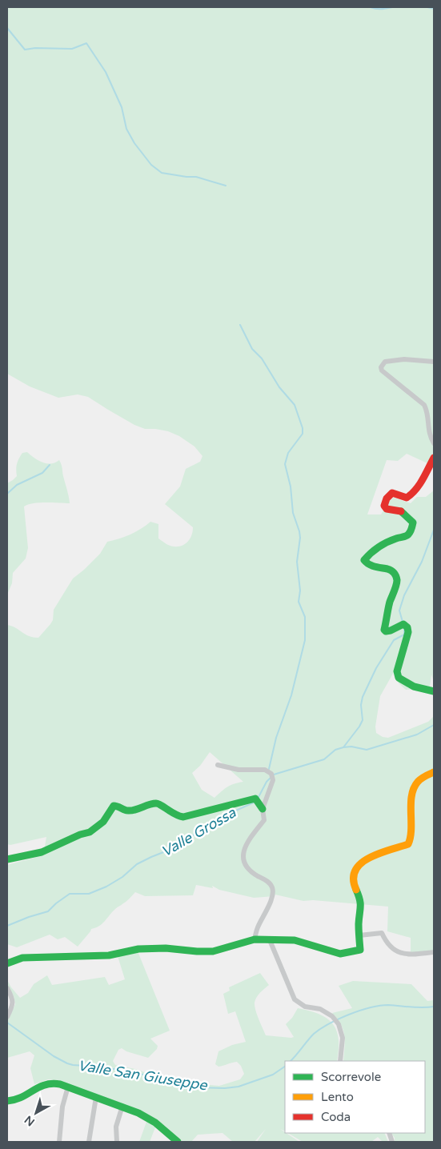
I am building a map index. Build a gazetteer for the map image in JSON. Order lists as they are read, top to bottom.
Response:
{
  "water": ["Valle Grossa", "Valle San Giuseppe"],
  "legend": ["Scorrevole", "Lento", "Coda"],
  "north": "bottom left"
}
